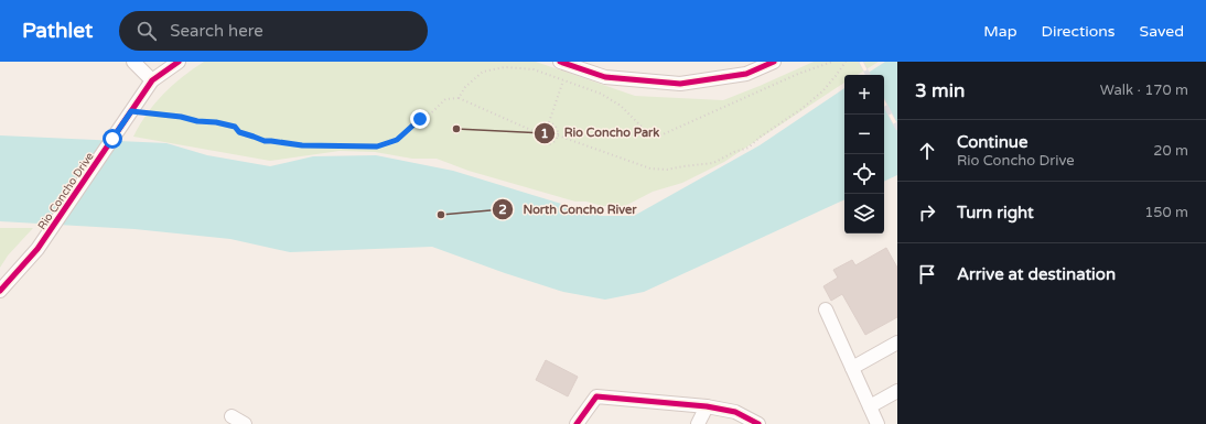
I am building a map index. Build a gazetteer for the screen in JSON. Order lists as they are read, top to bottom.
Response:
{
  "streets": {
    "street": ["Rio Concho Drive"]
  },
  "places": ["Rio Concho Park", "North Concho River"],
  "page": {
    "header": "Pathlet",
    "search": "Search here",
    "nav": ["Map", "Directions", "Saved"],
    "heading": ["3 min", "Walk · 170 m"],
    "map_buttons": ["+", "−"],
    "list": [
      ["Continue", "Rio Concho Drive", "20 m"],
      ["Turn right", "150 m"],
      "Arrive at destination"
    ]
  }
}
